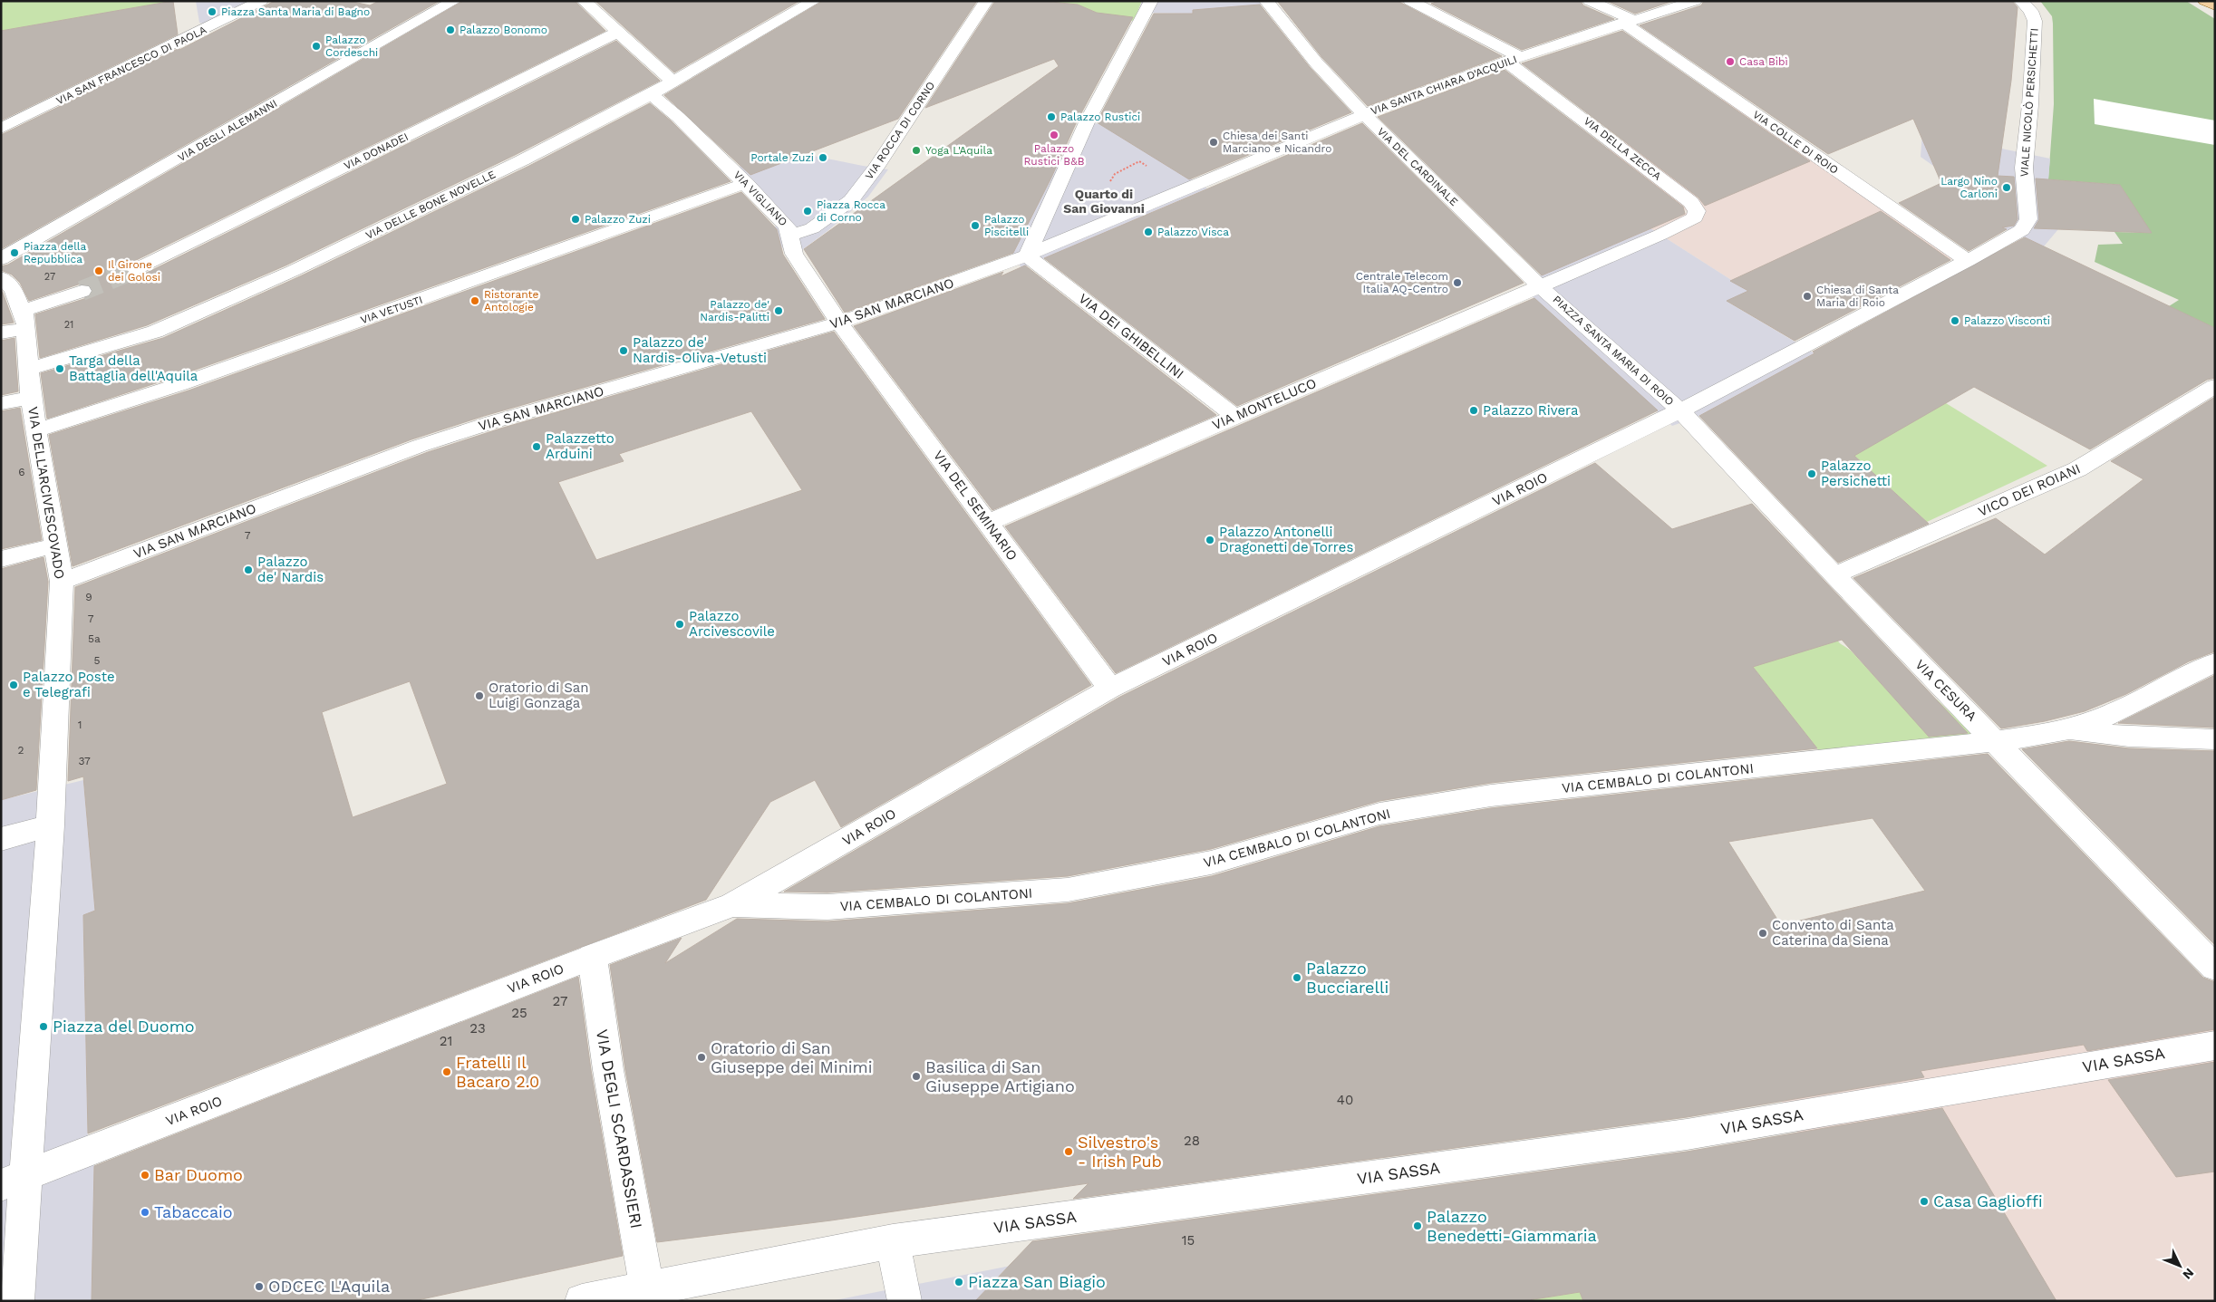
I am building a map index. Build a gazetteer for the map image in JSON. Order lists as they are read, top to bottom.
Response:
{
  "streets": {
    "street": [
      "VIA SAN FRANCESCO DI PAOLA",
      "VIA SANTA CHIARA D'ACQUILI",
      "VIALE NICOLÒ PERSICHETTI",
      "VIA DEGLI ALEMANNI",
      "VIA ROCCA DI CORNO",
      "VIA COLLE DI ROIO",
      "VIA DELLA ZECCA",
      "VIA DONADEI",
      "VIA DEL CARDINALE",
      "VIA VIGLIANO",
      "VIA DELLE BONE NOVELLE",
      "VIA SAN MARCIANO",
      "VIA VETUSTI",
      "VIA DEI GHIBELLINI",
      "PIAZZA SANTA MARIA DI ROIO",
      "VIA MONTELUCO",
      "VIA ROIO",
      "VICO DEI ROIANI",
      "VIA DELL'ARCIVESCOVADO",
      "VIA DEL SEMINARIO",
      "VIA CESURA",
      "VIA CEMBALO DI COLANTONI",
      "VIA SASSA",
      "VIA DEGLI SCARDASSIERI"
    ]
  },
  "crossings": [
    ["VIA SANTA CHIARA D'ACQUILI", "VIA COLLE DI ROIO"],
    ["VIA SANTA CHIARA D'ACQUILI", "VIA DELLA ZECCA"],
    ["VIA SANTA CHIARA D'ACQUILI", "VIA DEL CARDINALE"],
    ["VIA SANTA CHIARA D'ACQUILI", "VIA SAN MARCIANO"],
    ["VIA SANTA CHIARA D'ACQUILI", "VIA DEI GHIBELLINI"],
    ["VIALE NICOLÒ PERSICHETTI", "VIA COLLE DI ROIO"],
    ["VIALE NICOLÒ PERSICHETTI", "PIAZZA SANTA MARIA DI ROIO"],
    ["VIA ROCCA DI CORNO", "VIA VIGLIANO"],
    ["VIA DELLA ZECCA", "PIAZZA SANTA MARIA DI ROIO"],
    ["VIA DEL CARDINALE", "PIAZZA SANTA MARIA DI ROIO"],
    ["VIA DEL CARDINALE", "VIA MONTELUCO"],
    ["VIA VIGLIANO", "VIA DELLE BONE NOVELLE"],
    ["VIA VIGLIANO", "VIA SAN MARCIANO"],
    ["VIA VIGLIANO", "VIA VETUSTI"],
    ["VIA VIGLIANO", "VIA DEL SEMINARIO"],
    ["VIA DELLE BONE NOVELLE", "VIA DELL'ARCIVESCOVADO"],
    ["VIA SAN MARCIANO", "VIA DEI GHIBELLINI"],
    ["VIA SAN MARCIANO", "VIA DELL'ARCIVESCOVADO"],
    ["VIA SAN MARCIANO", "VIA DEL SEMINARIO"],
    ["VIA VETUSTI", "VIA DELL'ARCIVESCOVADO"],
    ["VIA DEI GHIBELLINI", "VIA MONTELUCO"],
    ["PIAZZA SANTA MARIA DI ROIO", "VIA MONTELUCO"],
    ["PIAZZA SANTA MARIA DI ROIO", "VIA ROIO"],
    ["PIAZZA SANTA MARIA DI ROIO", "VIA CESURA"],
    ["VIA MONTELUCO", "VIA DEL SEMINARIO"],
    ["VIA ROIO", "VIA DEL SEMINARIO"],
    ["VIA ROIO", "VIA CESURA"],
    ["VIA ROIO", "VIA CEMBALO DI COLANTONI"],
    ["VIA ROIO", "VIA DEGLI SCARDASSIERI"],
    ["VICO DEI ROIANI", "VIA CESURA"],
    ["VIA CESURA", "VIA CEMBALO DI COLANTONI"],
    ["VIA SASSA", "VIA DEGLI SCARDASSIERI"]
  ],
  "districts": ["Quarto di San Giovanni"],
  "places": [
    "Piazza Santa Maria di Bagno",
    "Palazzo Bonomo",
    "Palazzo Cordeschi",
    "Casa Bibì",
    "Palazzo Rustici",
    "Palazzo Rustici B&B",
    "Chiesa dei Santi Marciano e Nicandro",
    "Yoga L'Aquila",
    "Portale Zuzi",
    "Largo Nino Carloni",
    "Piazza Rocca di Corno",
    "Palazzo Zuzi",
    "Palazzo Piscitelli",
    "Palazzo Visca",
    "Piazza della Repubblica",
    "Il Girone dei Golosi",
    "Centrale Telecom Italia AQ-Centro",
    "Chiesa di Santa Maria di Roio",
    "Ristorante Antologie",
    "Palazzo de' Nardis-Palitti",
    "Palazzo Visconti",
    "Palazzo de' Nardis-Oliva-Vetusti",
    "Targa della Battaglia dell'Aquila",
    "Palazzo Rivera",
    "Palazzetto Arduini",
    "Palazzo Persichetti",
    "Palazzo Antonelli Dragonetti de Torres",
    "Palazzo de' Nardis",
    "Palazzo Arcivescovile",
    "Palazzo Poste e Telegrafi",
    "Oratorio di San Luigi Gonzaga",
    "Convento di Santa Caterina da Siena",
    "Palazzo Bucciarelli",
    "Piazza del Duomo",
    "Oratorio di San Giuseppe dei Minimi",
    "Fratelli Il Bacaro 2.0",
    "Basilica di San Giuseppe Artigiano",
    "Silvestro's - Irish Pub",
    "Bar Duomo",
    "Casa Gaglioffi",
    "Tabaccaio",
    "Palazzo Benedetti-Giammaria",
    "Piazza San Biagio",
    "ODCEC L'Aquila"
  ],
  "house_numbers": [
    "27",
    "21",
    "6",
    "7",
    "9",
    "7",
    "5a",
    "5",
    "1",
    "2",
    "37",
    "27",
    "25",
    "23",
    "21",
    "40",
    "28",
    "15"
  ],
  "north": "bottom right"
}
